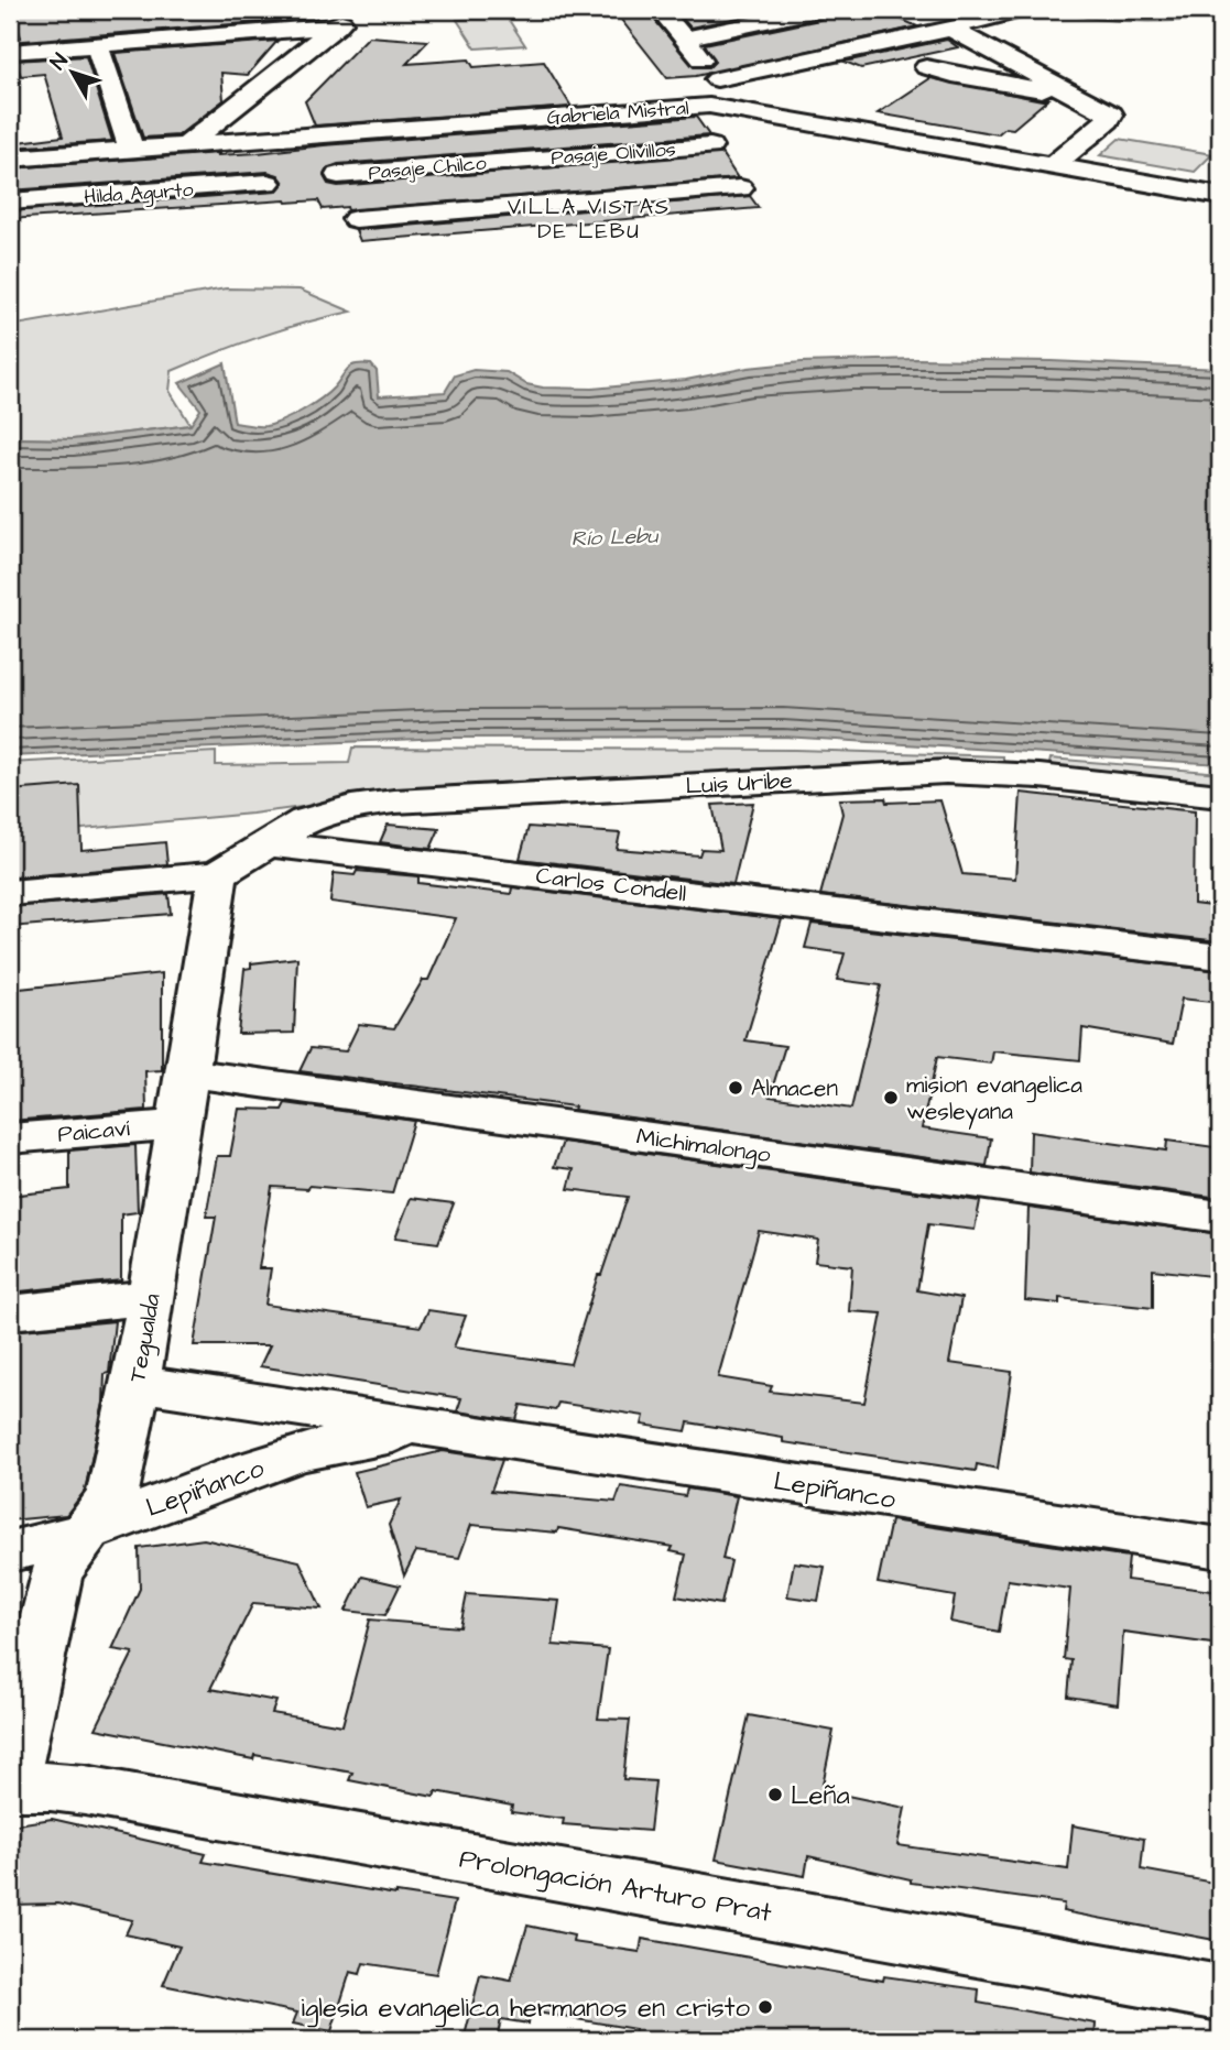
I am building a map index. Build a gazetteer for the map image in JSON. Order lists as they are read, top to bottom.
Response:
{
  "streets": {
    "street": [
      "Gabriela Mistral",
      "Pasaje Olivillos",
      "Pasaje Chilco",
      "Hilda Agurto",
      "Luis Uribe",
      "Carlos Condell",
      "Paicaví",
      "Michimalongo",
      "Tegualda",
      "Lepiñanco",
      "Prolongación Arturo Prat"
    ]
  },
  "crossings": [
    ["Gabriela Mistral", "Hilda Agurto"],
    ["Pasaje Olivillos", "Pasaje Chilco"],
    ["Luis Uribe", "Carlos Condell"],
    ["Paicaví", "Tegualda"],
    ["Michimalongo", "Tegualda"],
    ["Tegualda", "Lepiñanco"]
  ],
  "districts": ["VILLA VISTAS DE LEBU"],
  "water": ["Río Lebu"],
  "places": [
    "Almacen",
    "mision evangelica wesleyana",
    "Leña",
    "iglesia evangelica hermanos en cristo"
  ],
  "north": "top left"
}
